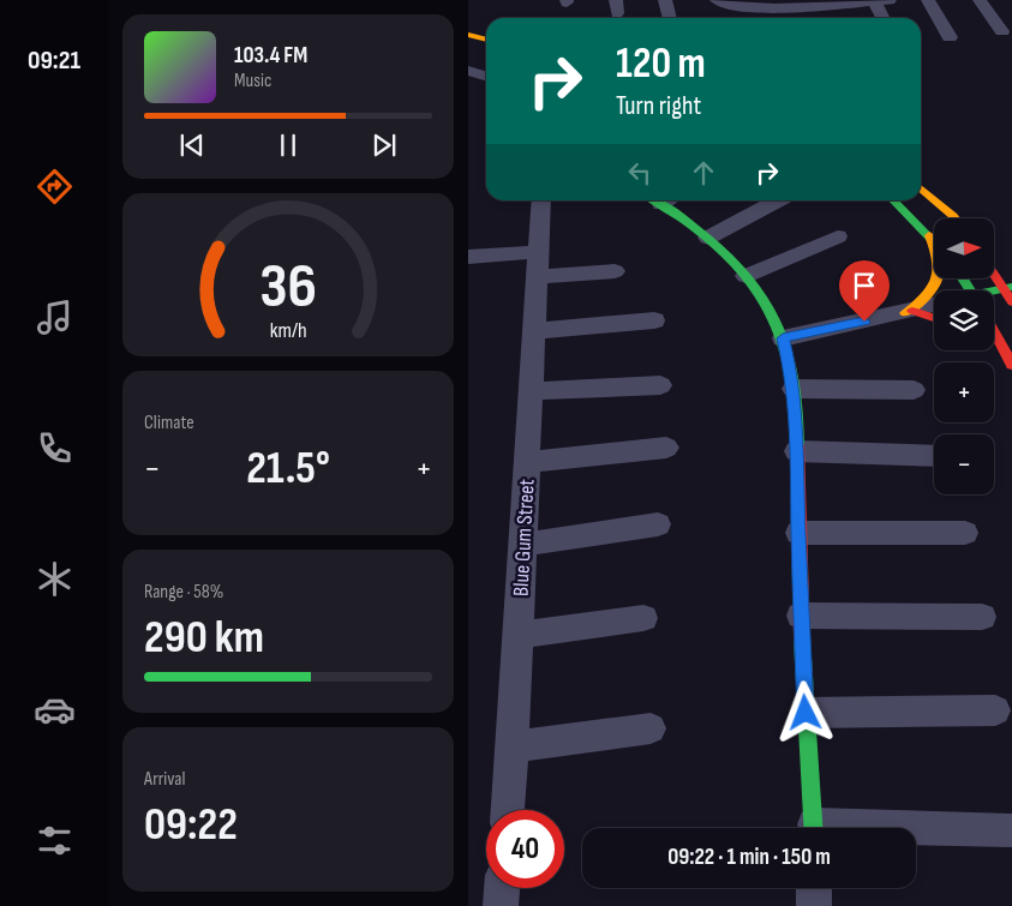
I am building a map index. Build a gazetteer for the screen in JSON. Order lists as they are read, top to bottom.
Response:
{
  "streets": {
    "street": ["Blue Gum Street"]
  },
  "north": "right",
  "page": {
    "tabs": "09:21",
    "turn": ["120 m", "Turn right"],
    "song": ["103.4 FM", "Music"],
    "map_buttons": ["+", "−"],
    "tile": [
      "Climate",
      ["Range · 58%", "290 km"],
      ["Arrival", "09:22"]
    ],
    "heat": ["−", "21.5°", "+"],
    "limit": "40",
    "trip": "09:22 · 1 min · 150 m",
    "gauge": ["36", "km/h"]
  }
}
